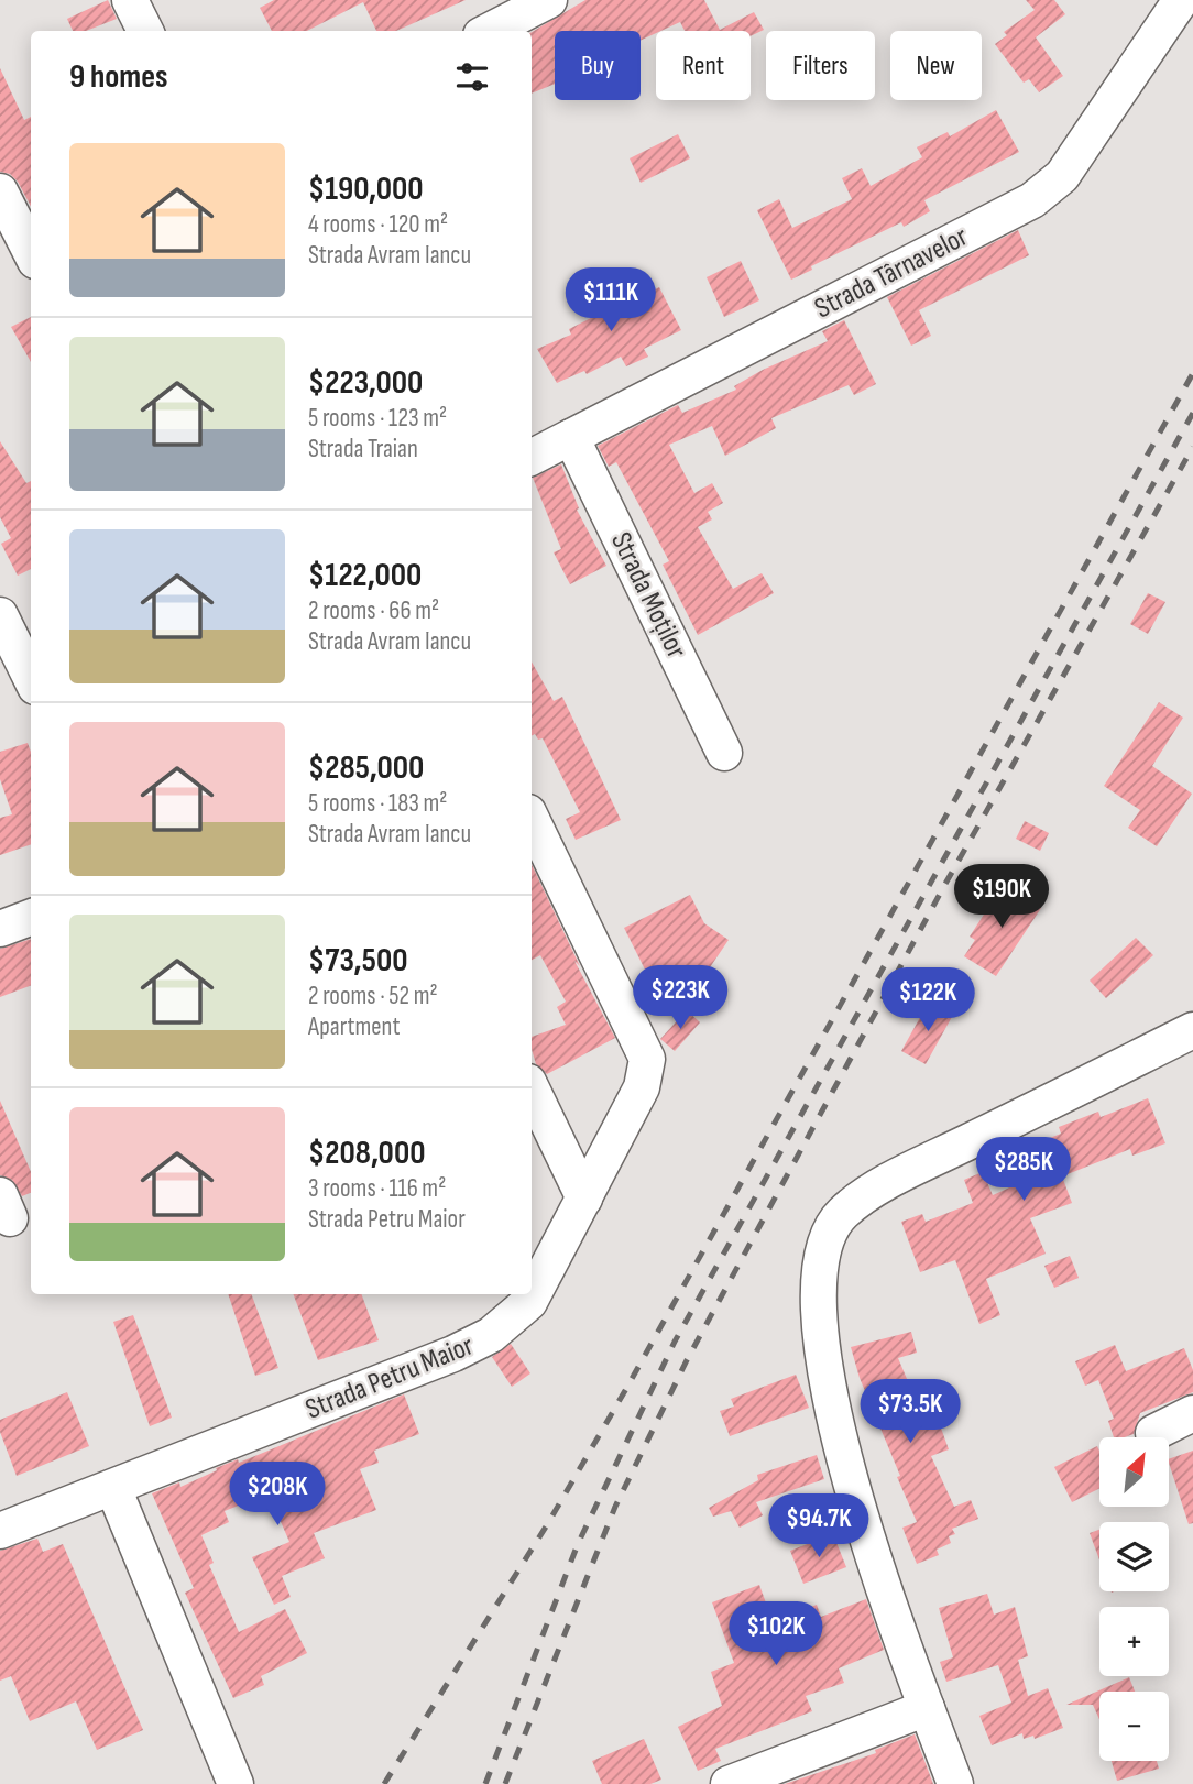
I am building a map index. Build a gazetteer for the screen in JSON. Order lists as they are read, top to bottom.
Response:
{
  "streets": {
    "street": ["Strada Târnavelor", "Strada Moților", "Strada Petru Maior"]
  },
  "crossings": [
    ["Strada Târnavelor", "Strada Moților"]
  ],
  "north": "top right",
  "page": {
    "chip": [
      "Buy",
      "Rent",
      "Filters",
      "New"
    ],
    "heading": "9 homes",
    "list": [
      {
        "name": "$190,000",
        "note": "4 rooms · 120 m² · Strada Avram Iancu"
      },
      {
        "name": "$223,000",
        "note": "5 rooms · 123 m² · Strada Traian"
      },
      {
        "name": "$122,000",
        "note": "2 rooms · 66 m² · Strada Avram Iancu"
      },
      {
        "name": "$285,000",
        "note": "5 rooms · 183 m² · Strada Avram Iancu"
      },
      {
        "name": "$73,500",
        "note": "2 rooms · 52 m² · Apartment"
      },
      {
        "name": "$208,000",
        "note": "3 rooms · 116 m² · Strada Petru Maior"
      }
    ],
    "price": [
      "$111K",
      "$190K",
      "$223K",
      "$122K",
      "$285K",
      "$73.5K",
      "$208K",
      "$94.7K",
      "$102K"
    ],
    "map_buttons": ["+", "−"]
  }
}
